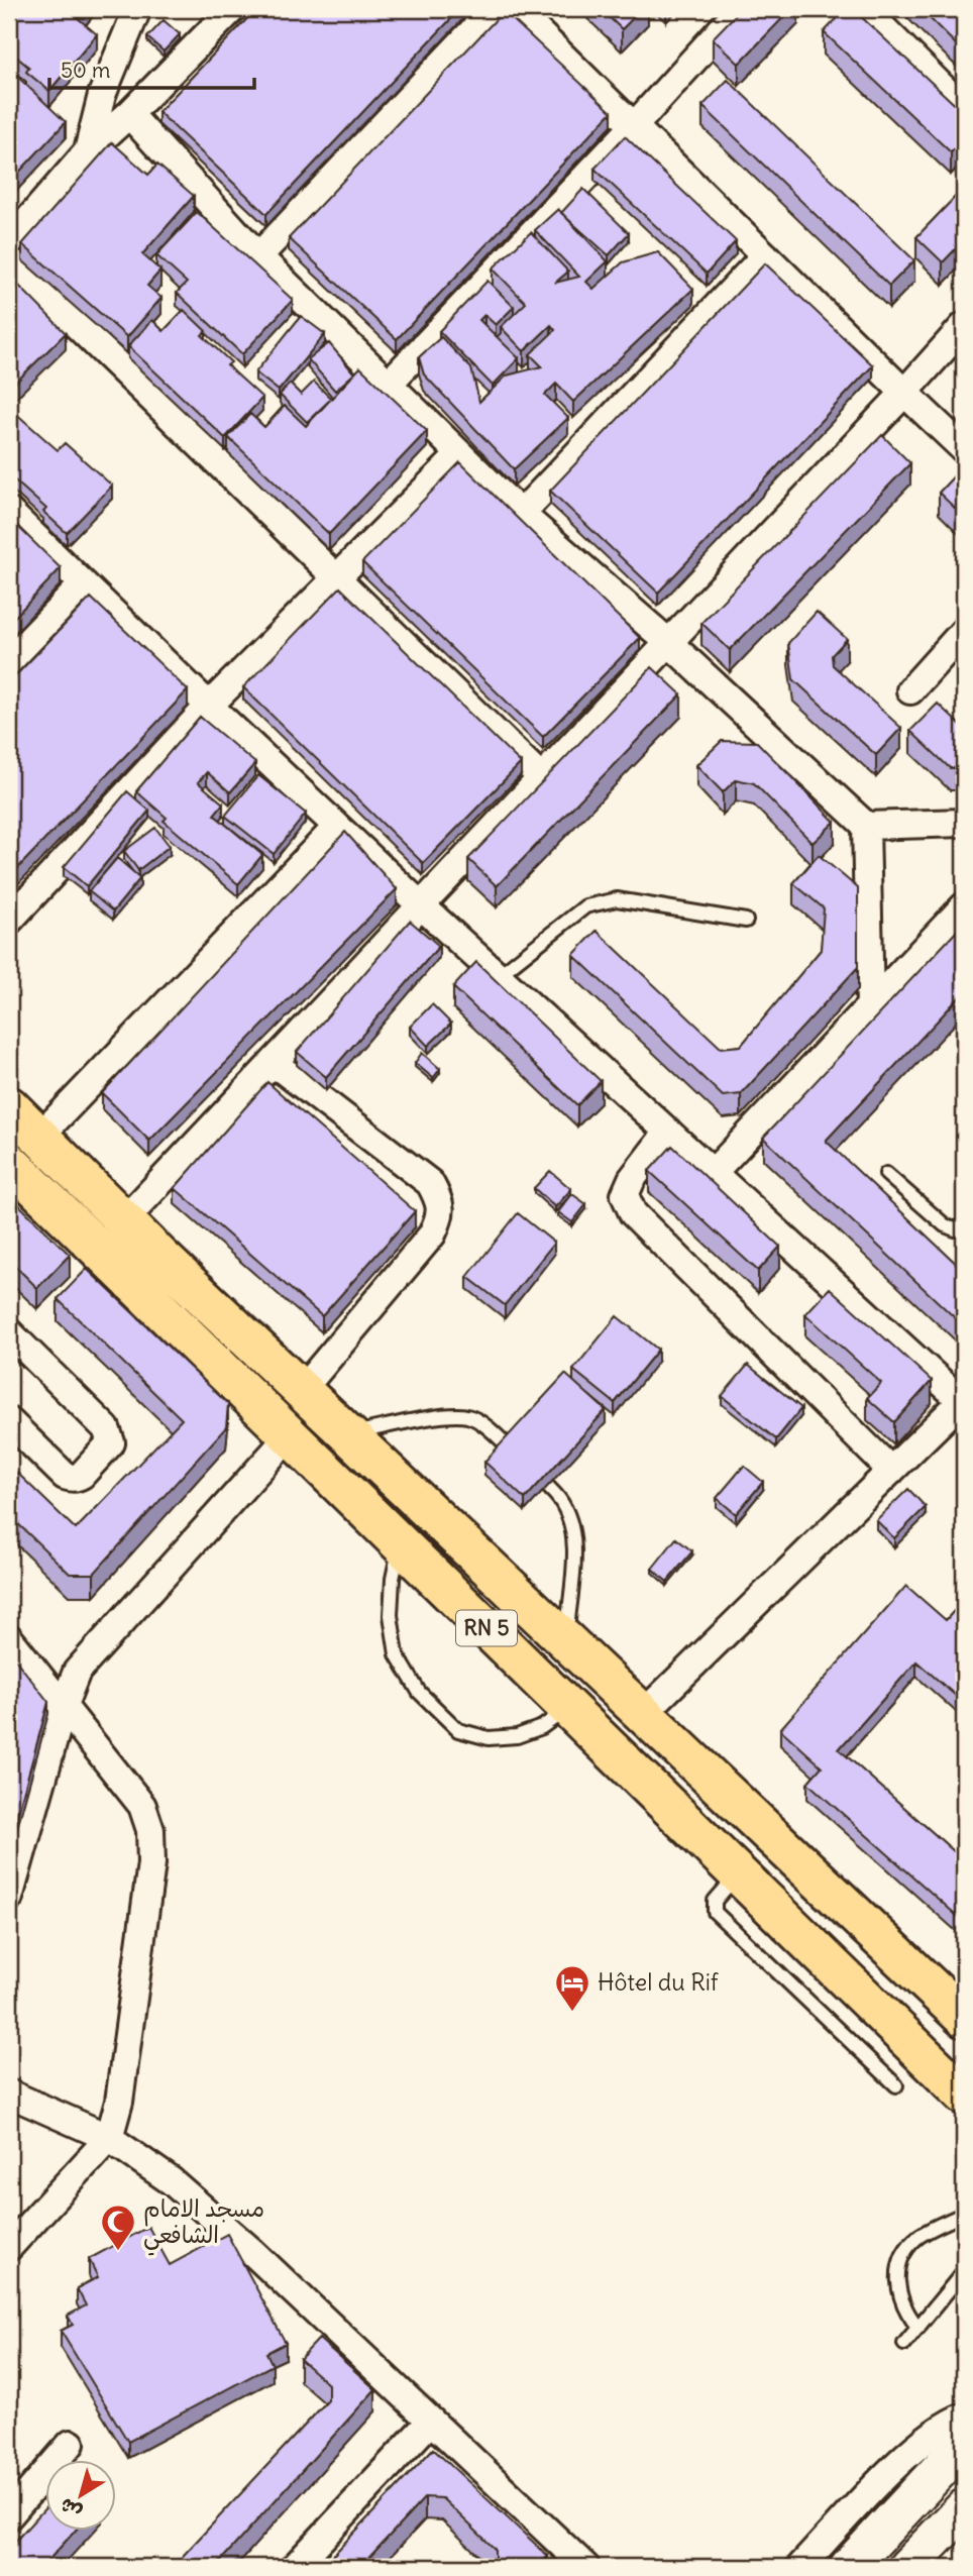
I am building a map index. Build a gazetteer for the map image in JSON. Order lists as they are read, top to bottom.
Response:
{
  "streets": {
    "main road": ["RN 5"]
  },
  "places": {
    "hotel": ["Hôtel du Rif"],
    "mosque": ["مسجد الامام الشافعي"]
  },
  "scale_bar": "50 m",
  "north": "bottom left"
}
